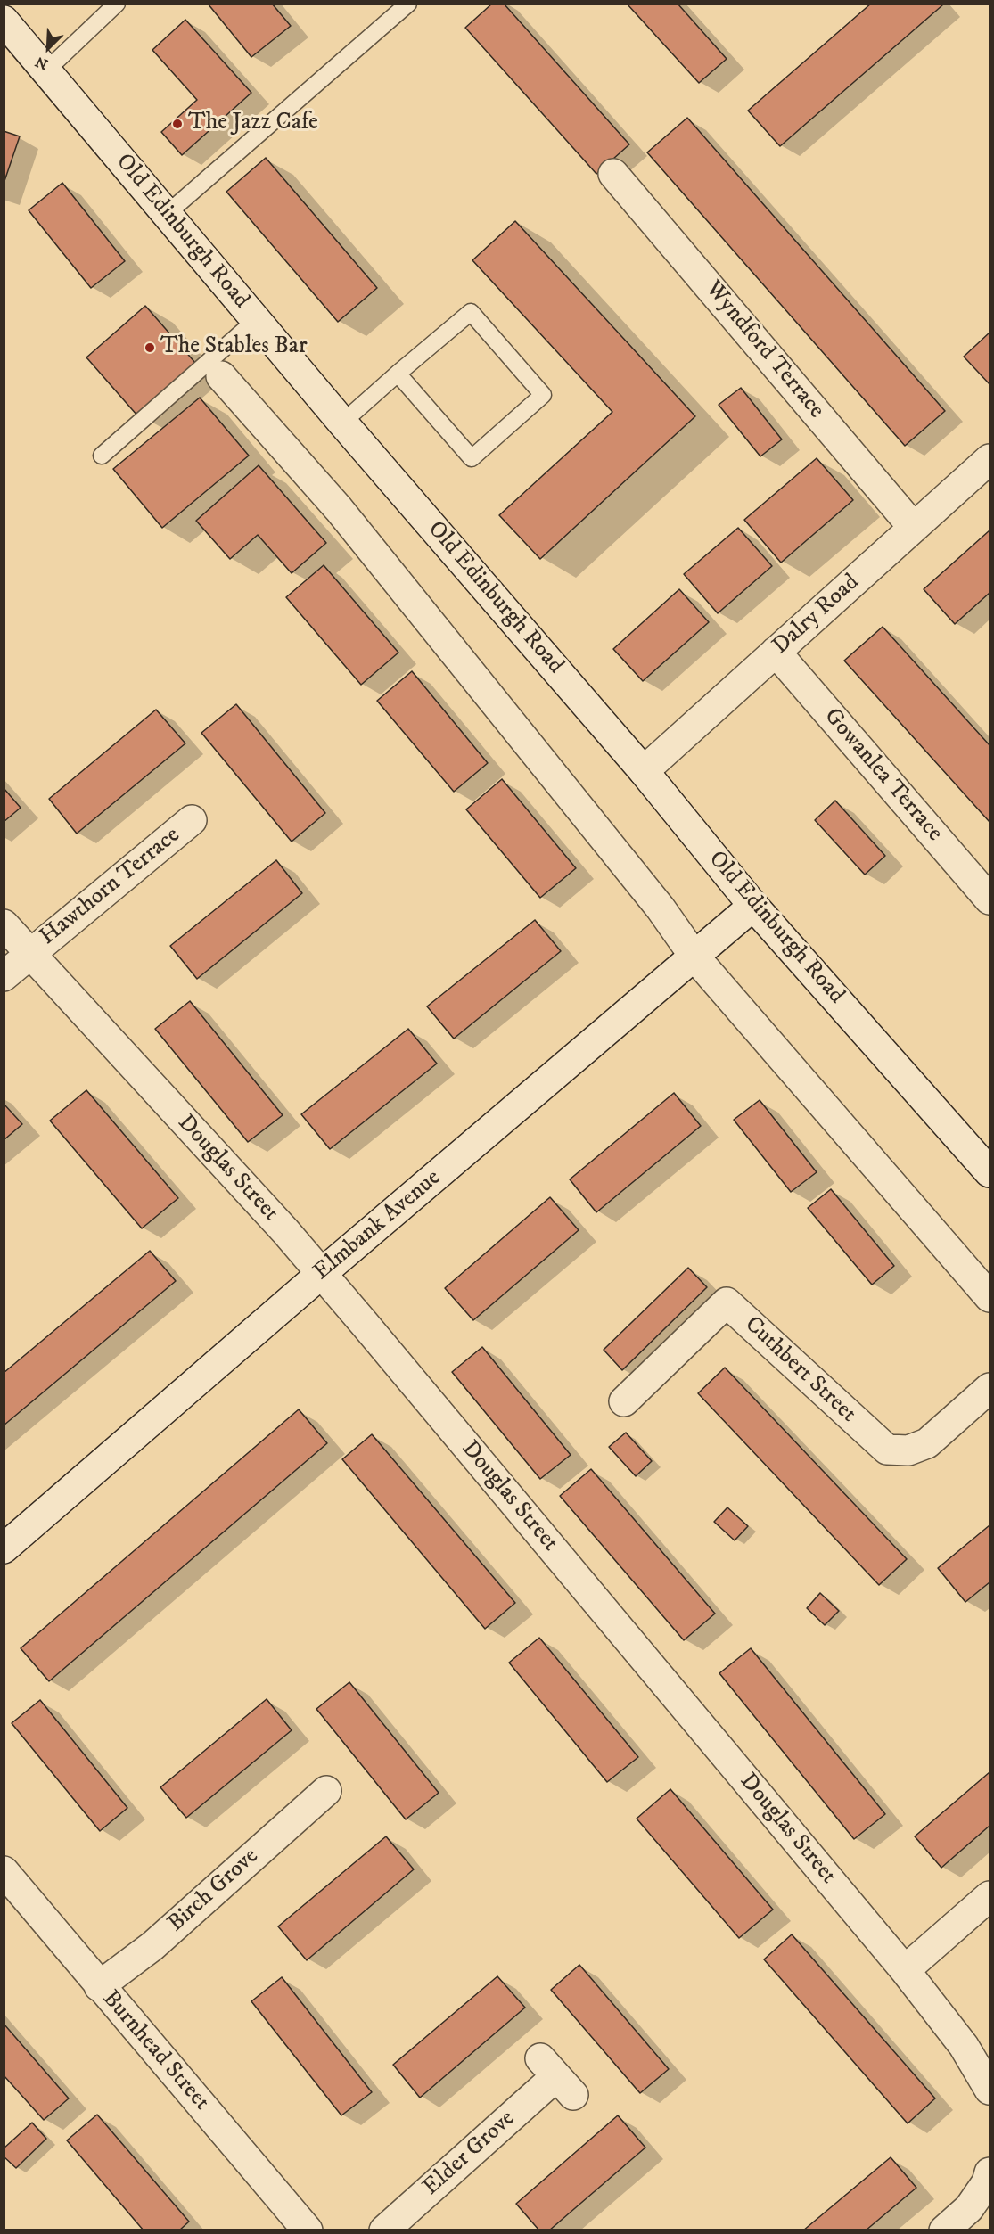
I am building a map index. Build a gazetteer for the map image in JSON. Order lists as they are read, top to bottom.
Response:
{
  "streets": {
    "street": [
      "Old Edinburgh Road",
      "Wyndford Terrace",
      "Dalry Road",
      "Gowanlea Terrace",
      "Hawthorn Terrace",
      "Douglas Street",
      "Elmbank Avenue",
      "Cuthbert Street",
      "Birch Grove",
      "Burnhead Street",
      "Elder Grove"
    ]
  },
  "crossings": [
    ["Old Edinburgh Road", "Dalry Road"],
    ["Old Edinburgh Road", "Elmbank Avenue"],
    ["Wyndford Terrace", "Dalry Road"],
    ["Dalry Road", "Gowanlea Terrace"],
    ["Hawthorn Terrace", "Douglas Street"],
    ["Douglas Street", "Elmbank Avenue"],
    ["Birch Grove", "Burnhead Street"]
  ],
  "places": ["The Jazz Cafe", "The Stables Bar"],
  "north": "bottom left"
}
